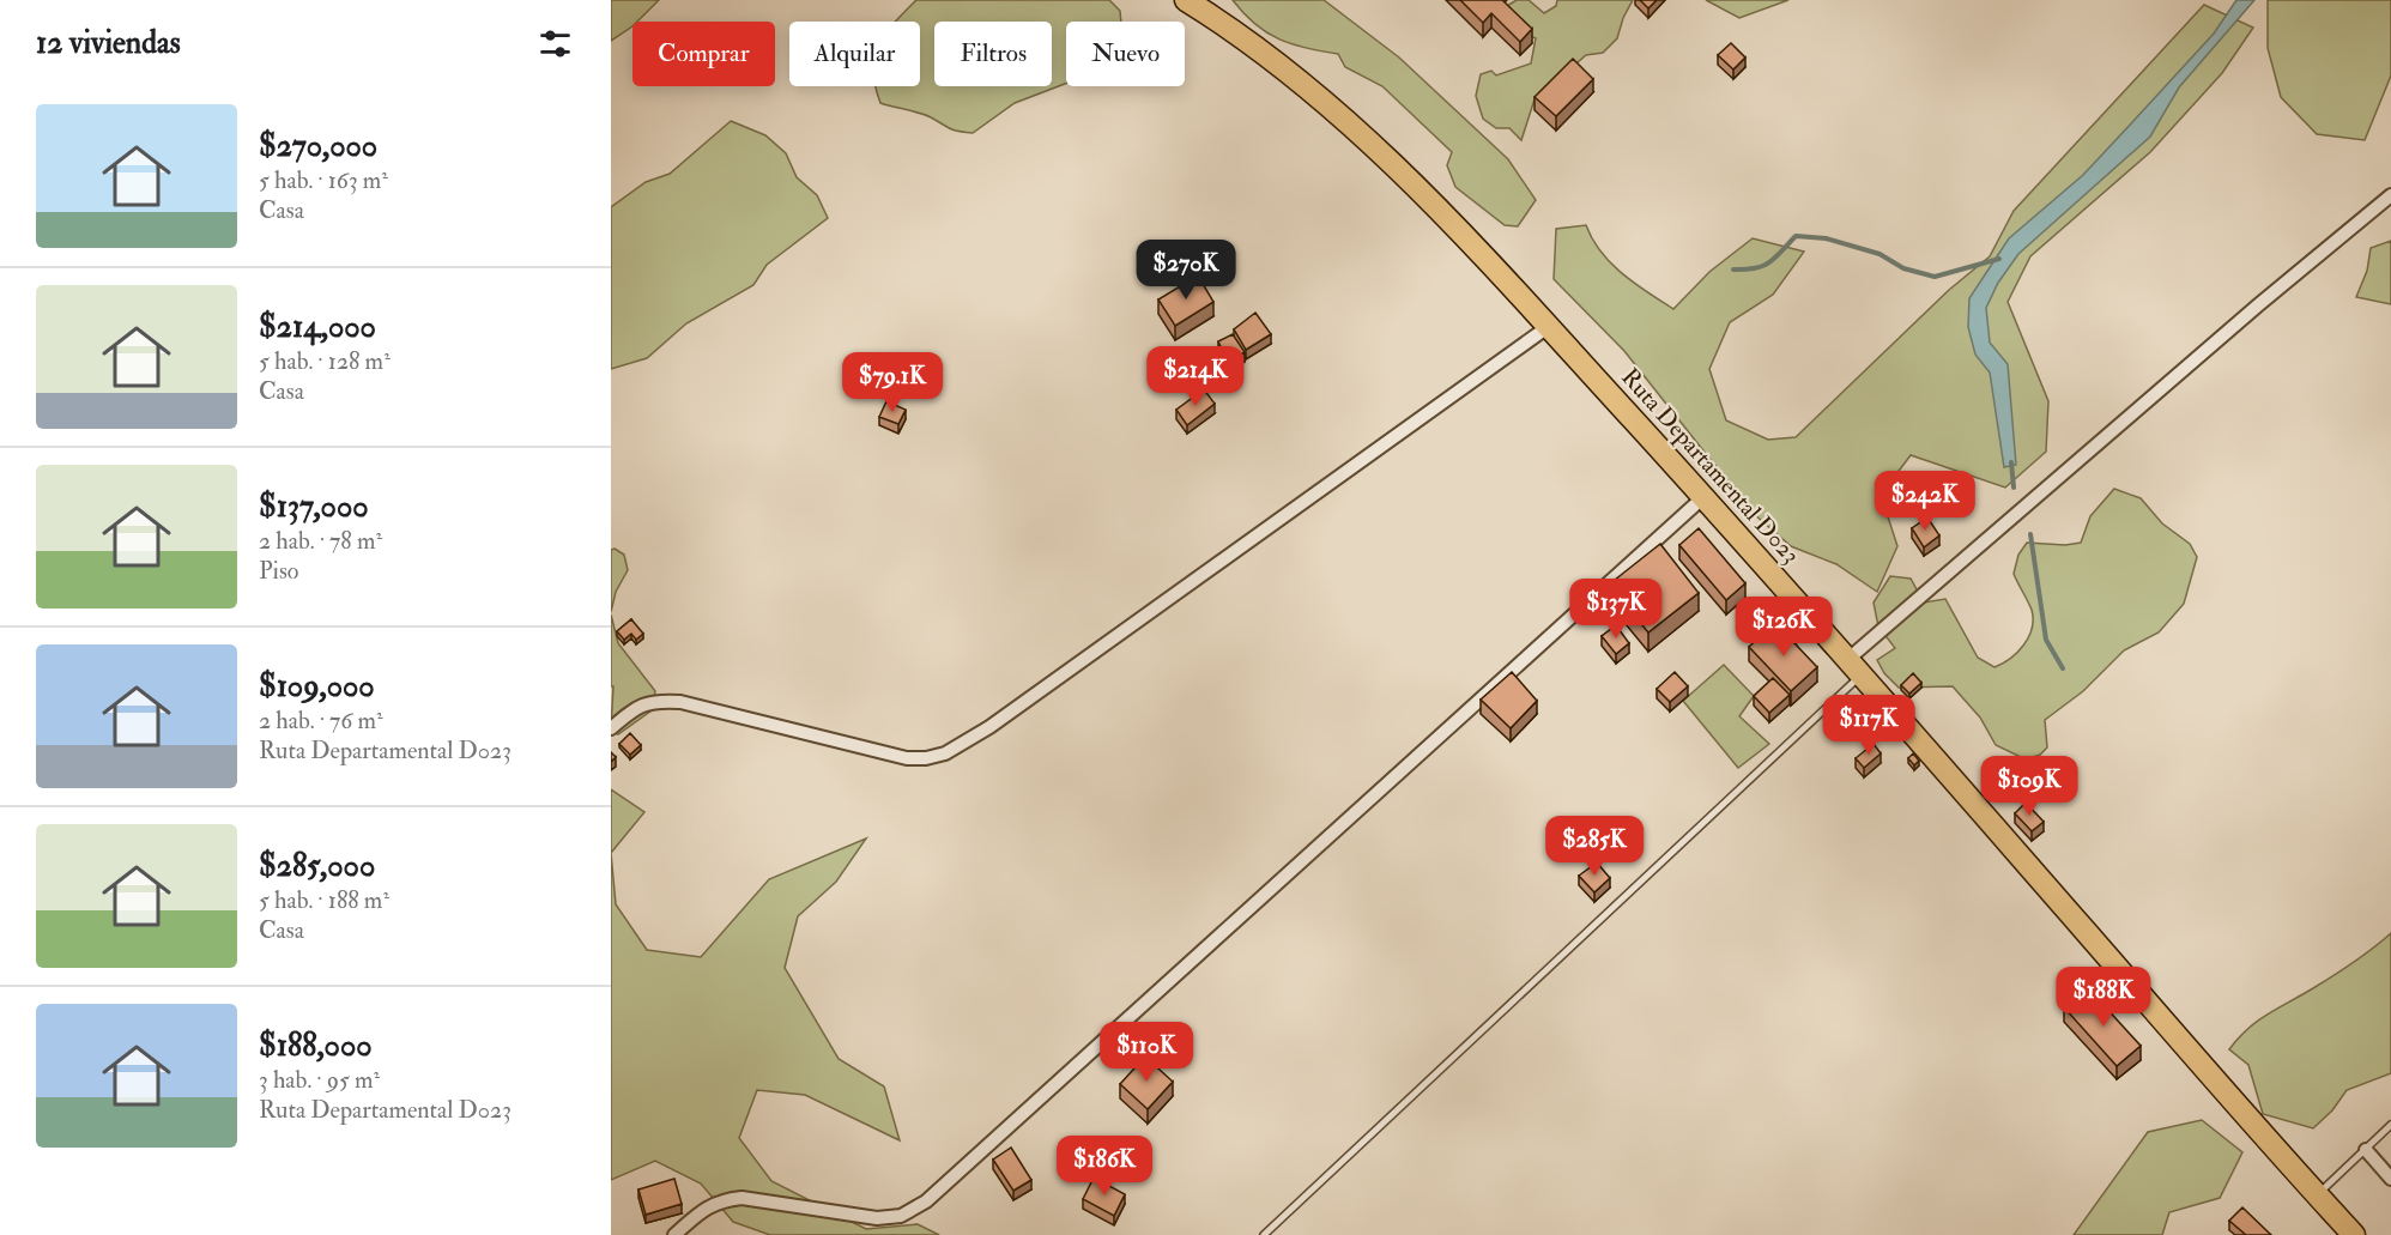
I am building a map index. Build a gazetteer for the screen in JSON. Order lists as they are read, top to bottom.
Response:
{
  "streets": {
    "main road": ["Ruta Departamental D023"]
  },
  "page": {
    "heading": "12 viviendas",
    "chip": [
      "Comprar",
      "Alquilar",
      "Filtros",
      "Nuevo"
    ],
    "list": [
      {
        "name": "$270,000",
        "note": "5 hab. · 163 m² · Casa"
      },
      {
        "name": "$214,000",
        "note": "5 hab. · 128 m² · Casa"
      },
      {
        "name": "$137,000",
        "note": "2 hab. · 78 m² · Piso"
      },
      {
        "name": "$109,000",
        "note": "2 hab. · 76 m² · Ruta Departamental D023"
      },
      {
        "name": "$285,000",
        "note": "5 hab. · 188 m² · Casa"
      },
      {
        "name": "$188,000",
        "note": "3 hab. · 95 m² · Ruta Departamental D023"
      }
    ],
    "price": [
      "$270K",
      "$214K",
      "$79.1K",
      "$242K",
      "$137K",
      "$126K",
      "$117K",
      "$109K",
      "$285K",
      "$188K",
      "$110K",
      "$186K"
    ]
  }
}
